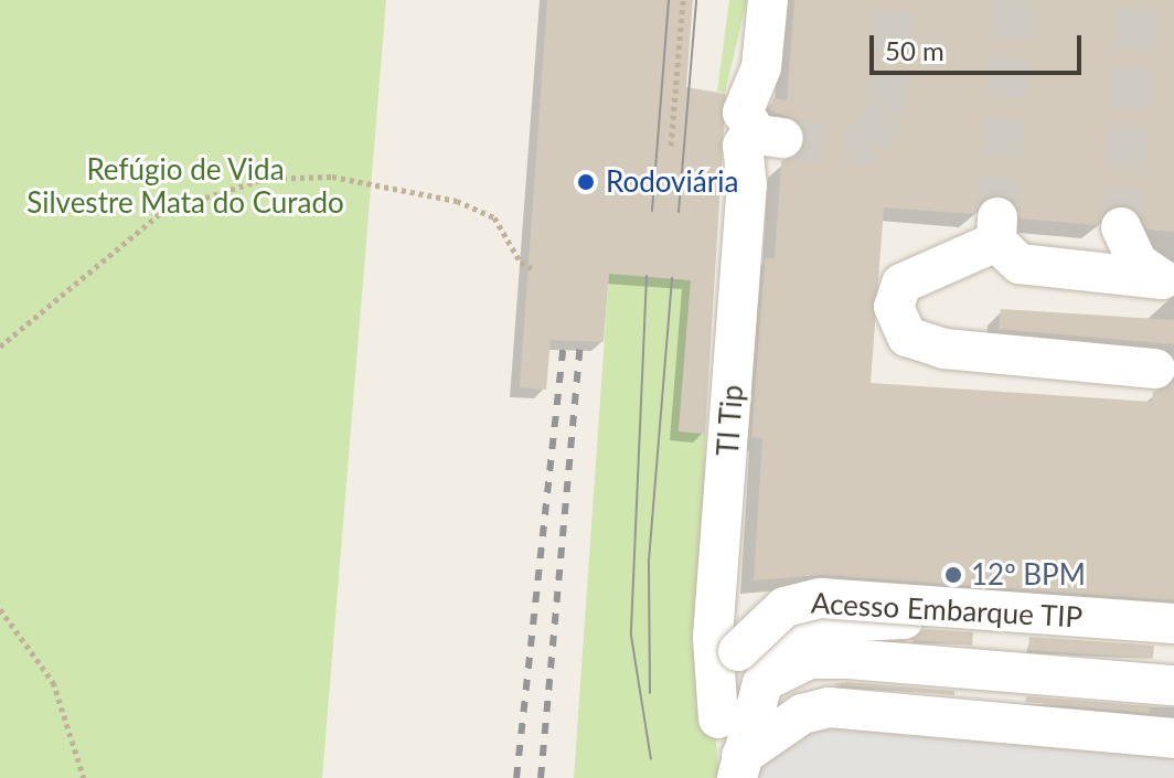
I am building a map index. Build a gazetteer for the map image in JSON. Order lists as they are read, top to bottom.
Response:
{
  "streets": {
    "lane": ["TI Tip", "Acesso Embarque TIP"]
  },
  "crossings": [
    ["TI Tip", "Acesso Embarque TIP"]
  ],
  "parks": ["Refúgio de Vida Silvestre Mata do Curado"],
  "places": ["Rodoviária", "12º BPM"],
  "scale_bar": "50 m"
}
